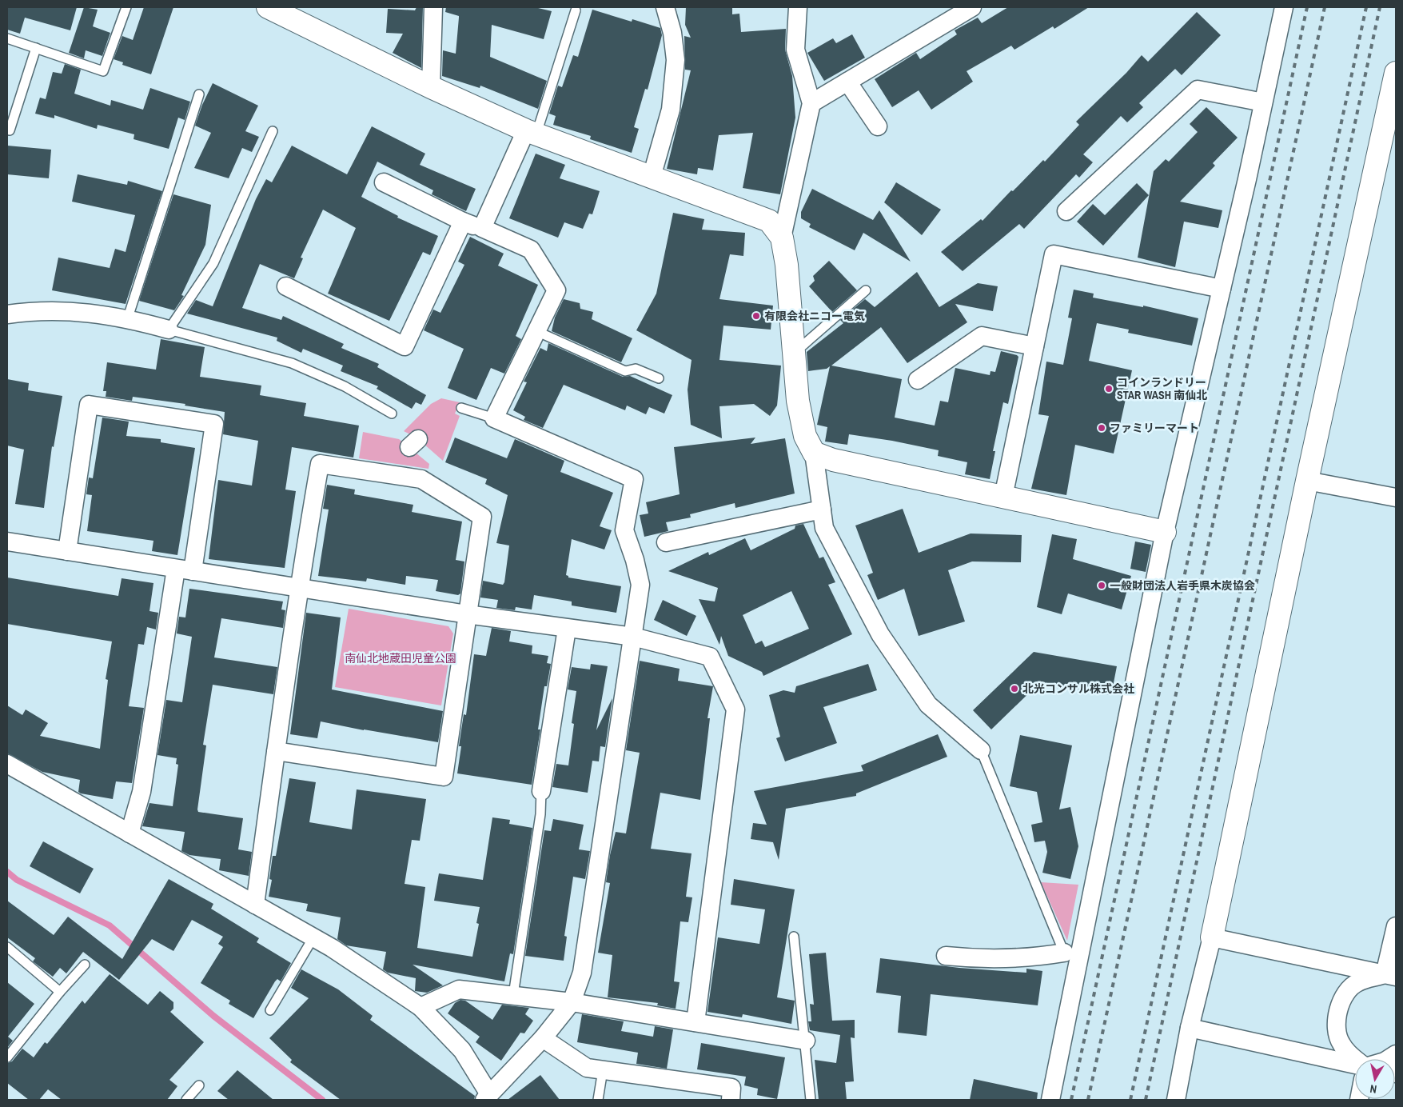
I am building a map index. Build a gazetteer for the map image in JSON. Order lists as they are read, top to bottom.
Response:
{
  "parks": ["南仙北地蔵田児童公園"],
  "places": [
    "有限会社ニコー電気",
    "コインランドリー STAR WASH 南仙北",
    "ファミリーマート",
    "一般財団法人岩手県木炭協会",
    "北光コンサル株式会社"
  ],
  "north": "bottom"
}
